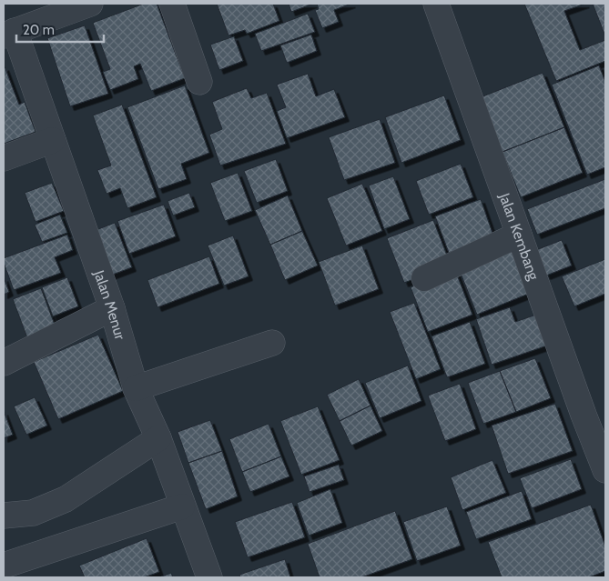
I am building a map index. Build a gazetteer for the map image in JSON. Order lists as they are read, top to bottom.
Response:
{
  "streets": {
    "street": ["Jalan Kembang", "Jalan Menur"]
  },
  "scale_bar": "20 m"
}
